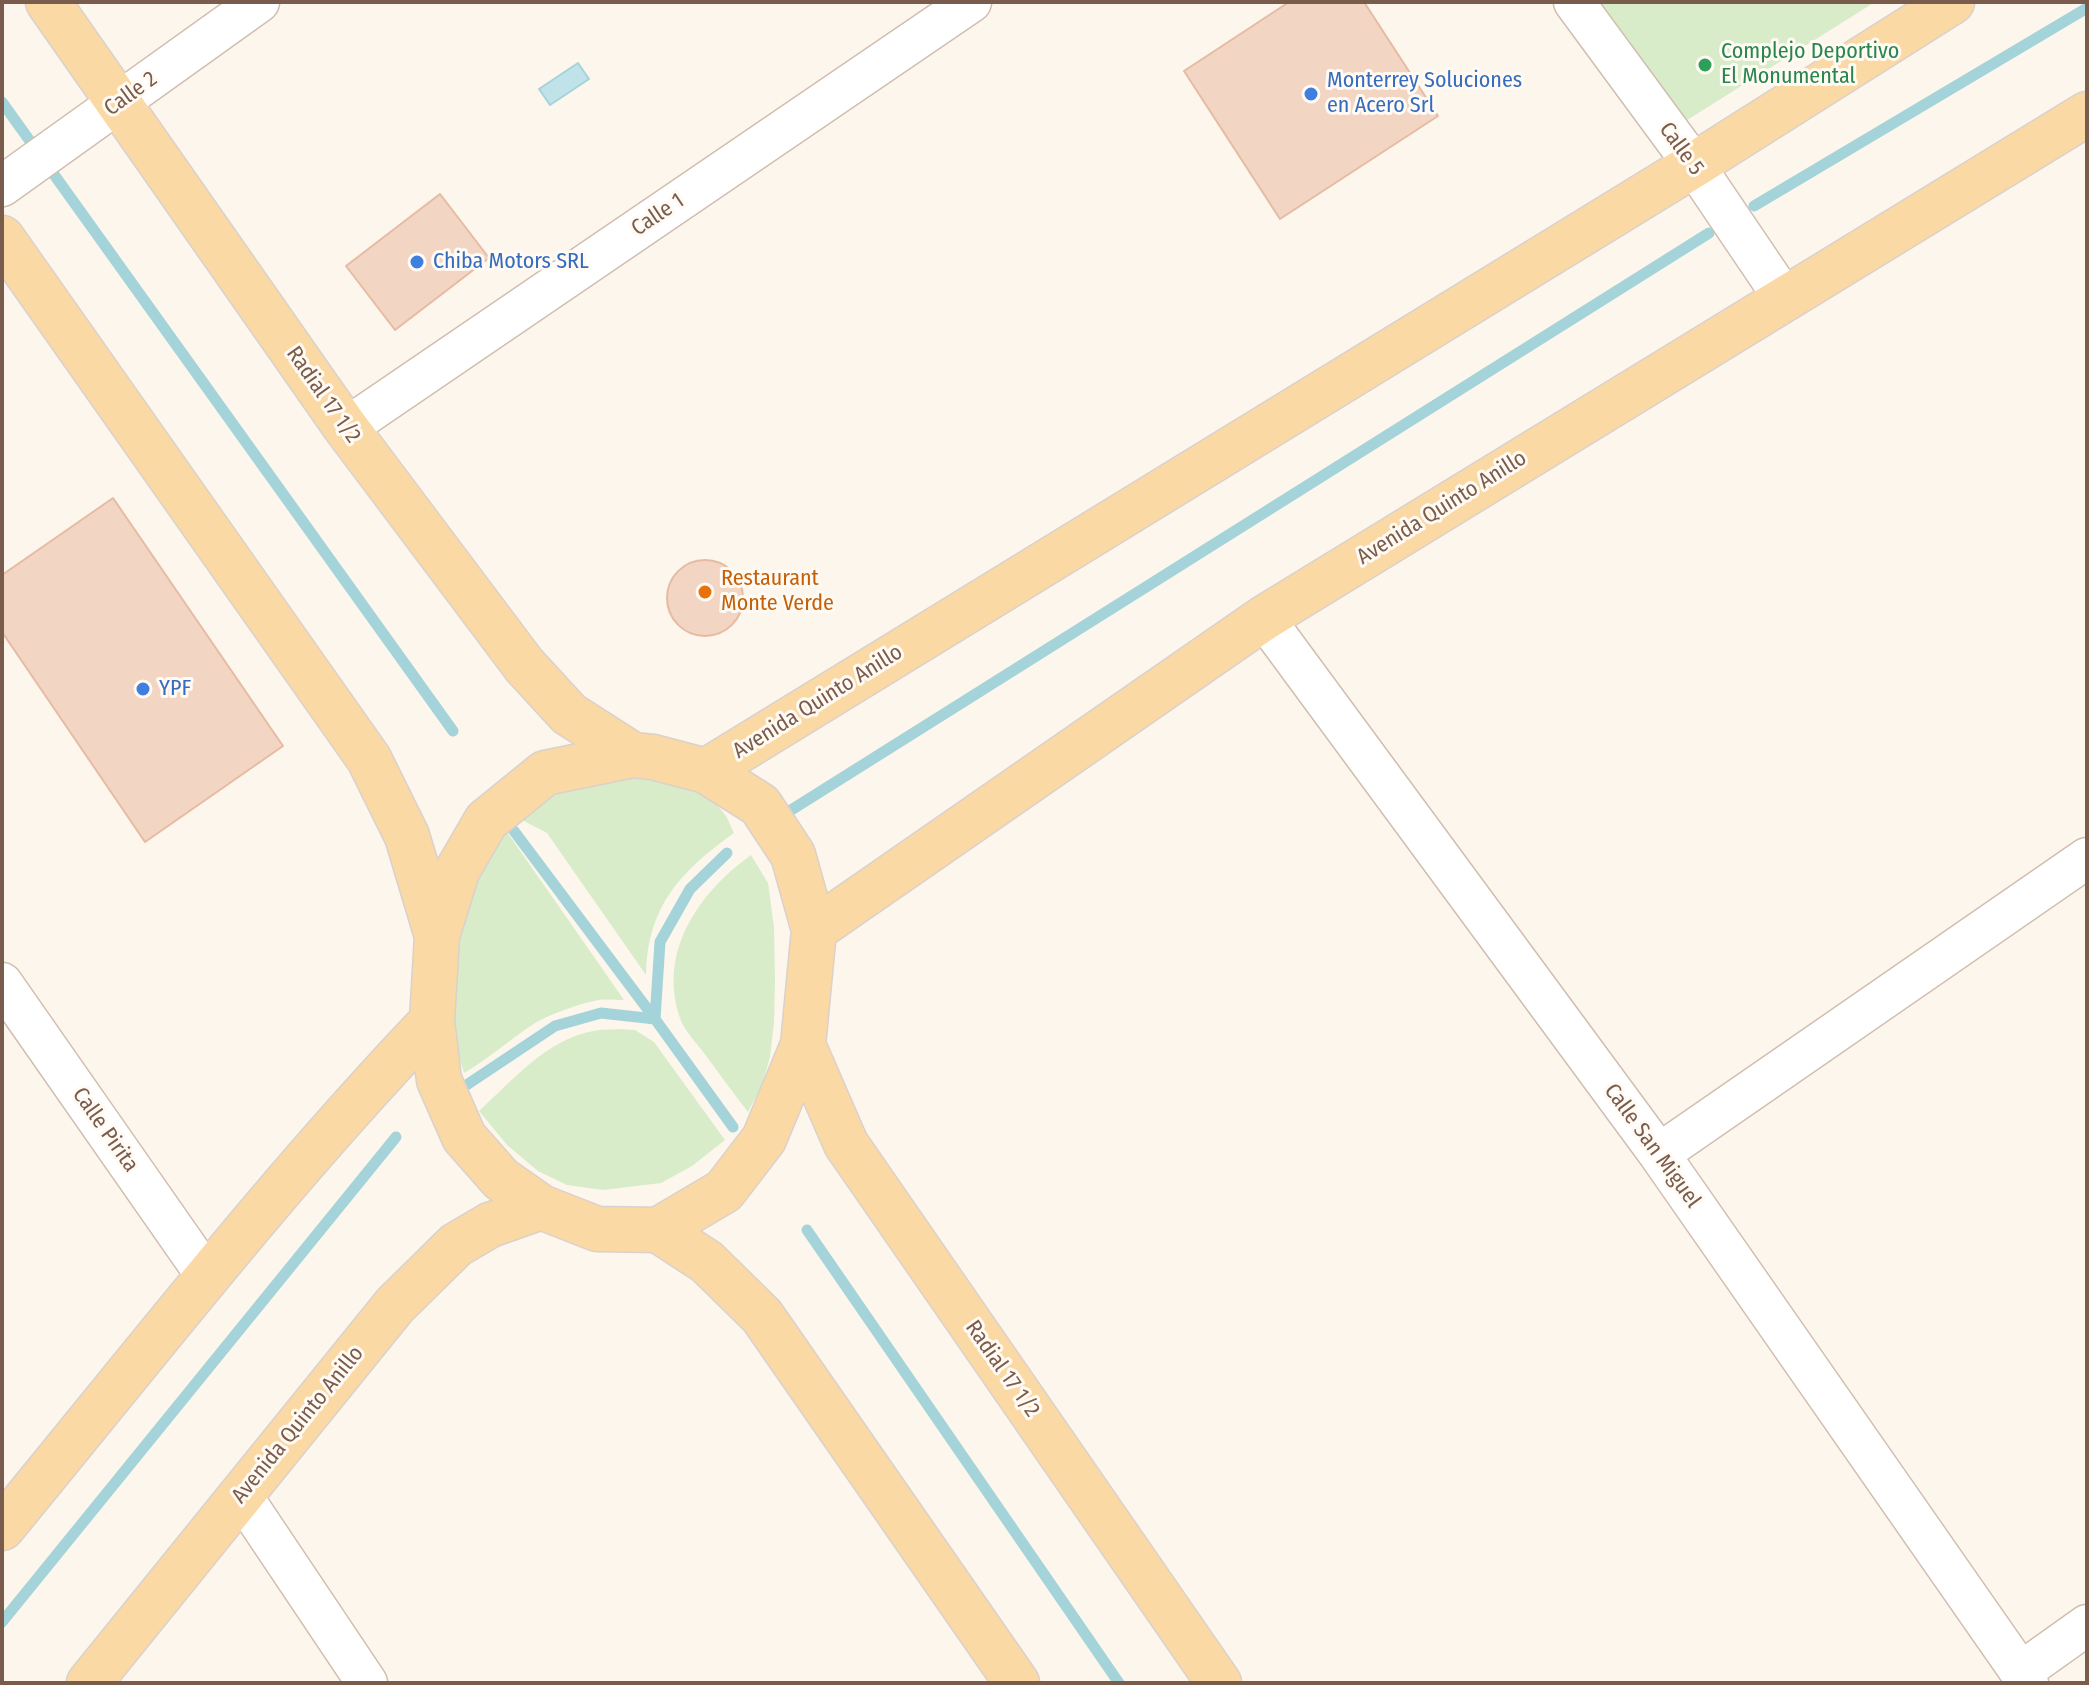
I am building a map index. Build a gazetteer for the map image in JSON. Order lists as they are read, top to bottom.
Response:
{
  "streets": {
    "main road": ["Radial 17 1/2", "Avenida Quinto Anillo"],
    "street": [
      "Calle 2",
      "Calle 5",
      "Calle 1",
      "Calle Pirita",
      "Calle San Miguel"
    ]
  },
  "crossings": [
    ["Calle 2", "Radial 17 1/2"],
    ["Calle 5", "Avenida Quinto Anillo"],
    ["Calle 1", "Radial 17 1/2"],
    ["Avenida Quinto Anillo", "Calle San Miguel"]
  ],
  "places": [
    "Complejo Deportivo El Monumental",
    "Monterrey Soluciones en Acero Srl",
    "Chiba Motors SRL",
    "Restaurant Monte Verde",
    "YPF"
  ]
}
